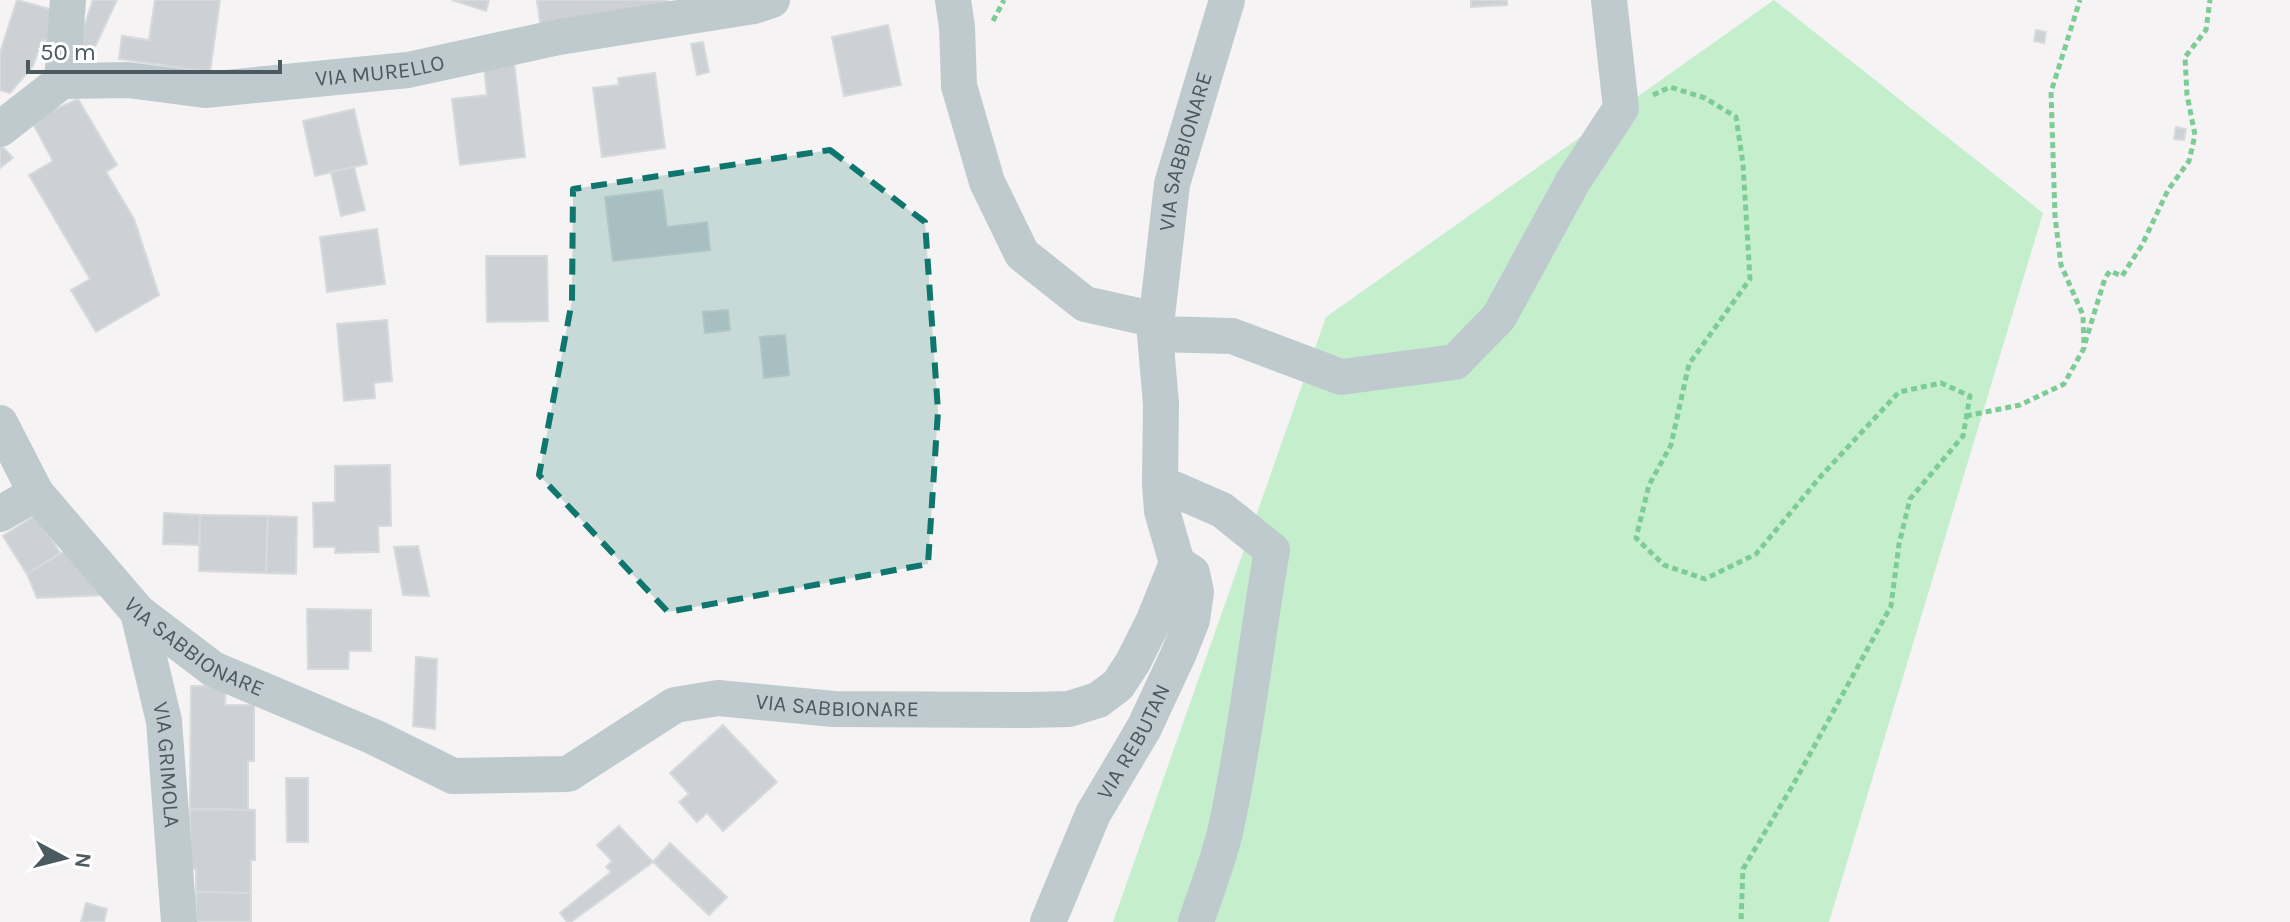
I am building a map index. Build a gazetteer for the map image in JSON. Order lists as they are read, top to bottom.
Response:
{
  "streets": {
    "street": [
      "VIA MURELLO",
      "VIA SABBIONARE",
      "VIA REBUTAN",
      "VIA GRIMOLA"
    ]
  },
  "crossings": [
    ["VIA SABBIONARE", "VIA REBUTAN"],
    ["VIA SABBIONARE", "VIA GRIMOLA"]
  ],
  "scale_bar": "50 m",
  "north": "right"
}
